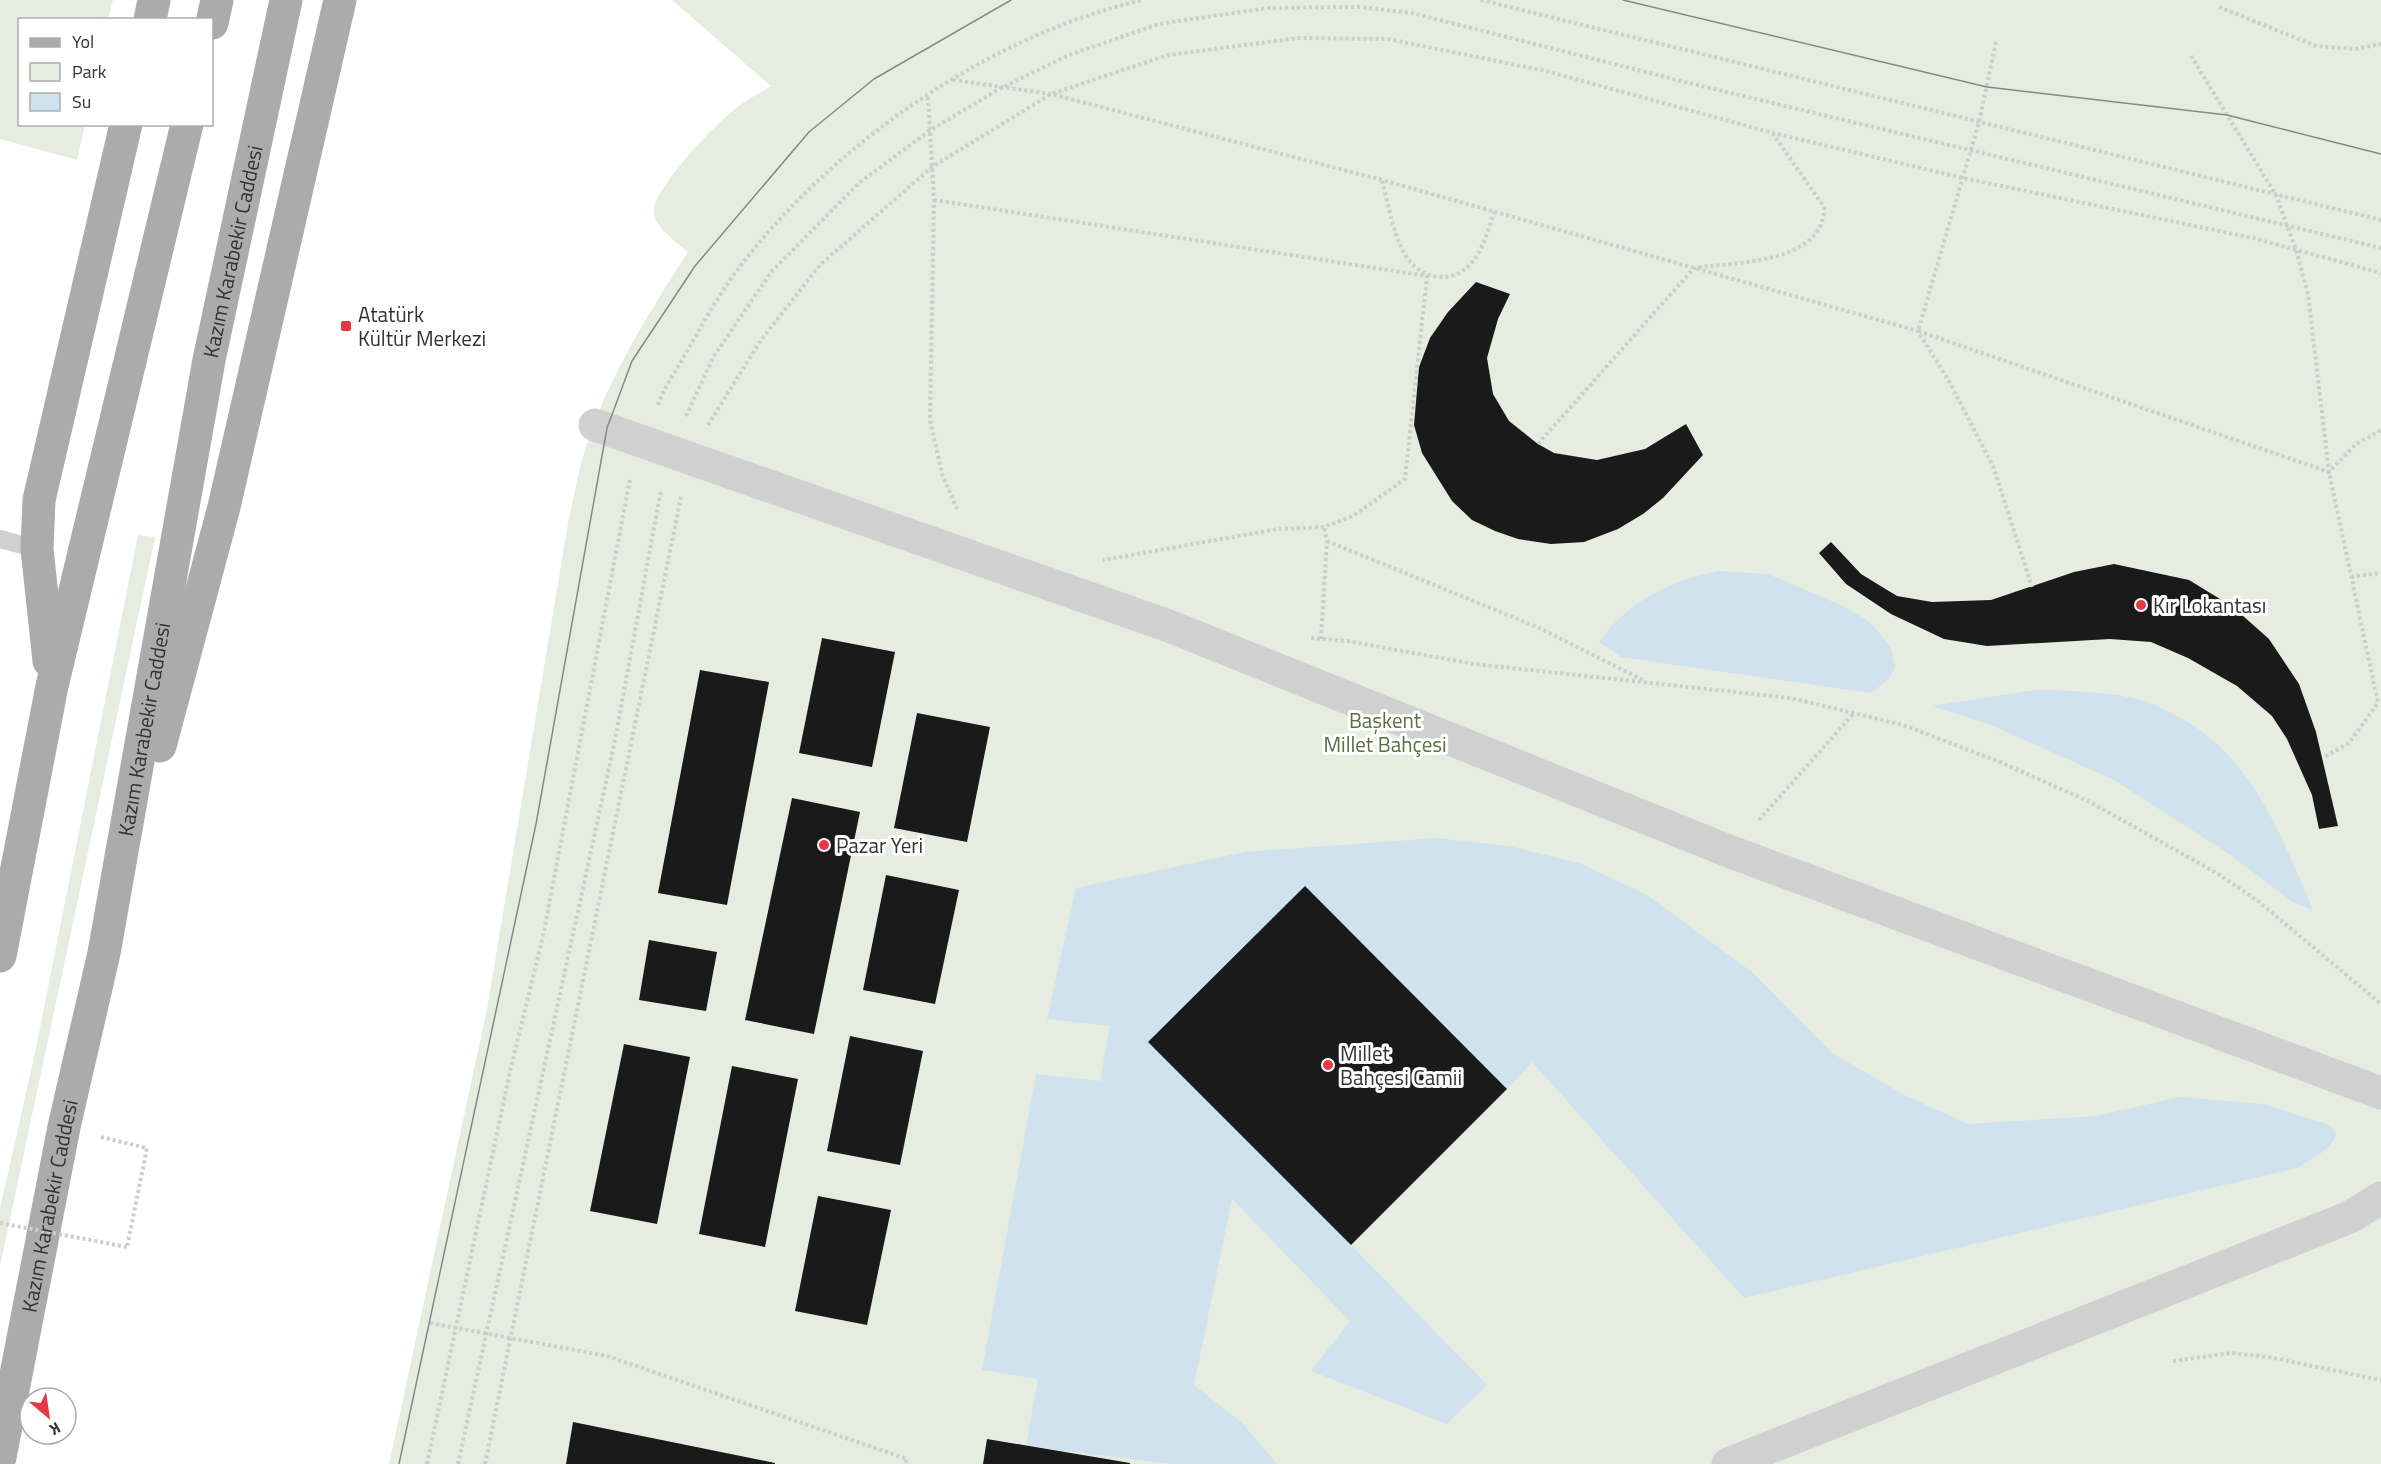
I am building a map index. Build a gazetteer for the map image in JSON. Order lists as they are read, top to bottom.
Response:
{
  "streets": {
    "main road": ["Kazım Karabekir Caddesi"]
  },
  "parks": ["Başkent Millet Bahçesi"],
  "places": {
    "transit": ["Atatürk Kültür Merkezi"],
    "other": ["Kır Lokantası", "Pazar Yeri", "Millet Bahçesi Camii"]
  },
  "legend": ["Yol", "Park", "Su"],
  "north": "bottom right"
}
